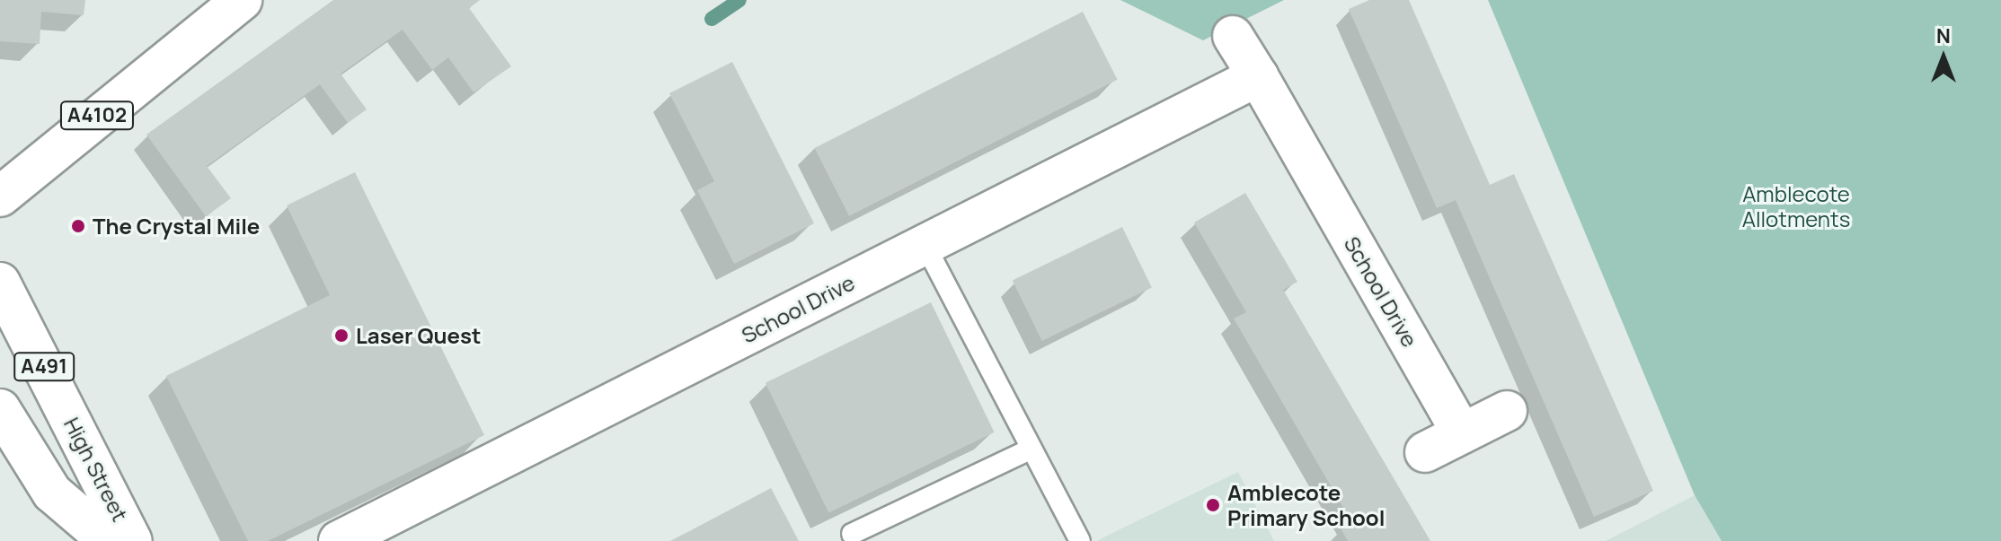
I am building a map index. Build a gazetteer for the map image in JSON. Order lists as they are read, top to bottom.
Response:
{
  "streets": {
    "main road": [
      "A4102",
      "School Drive",
      "A491",
      "High Street"
    ]
  },
  "parks": ["Amblecote Allotments"],
  "places": ["The Crystal Mile", "Laser Quest", "Amblecote Primary School"],
  "north": "top"
}
